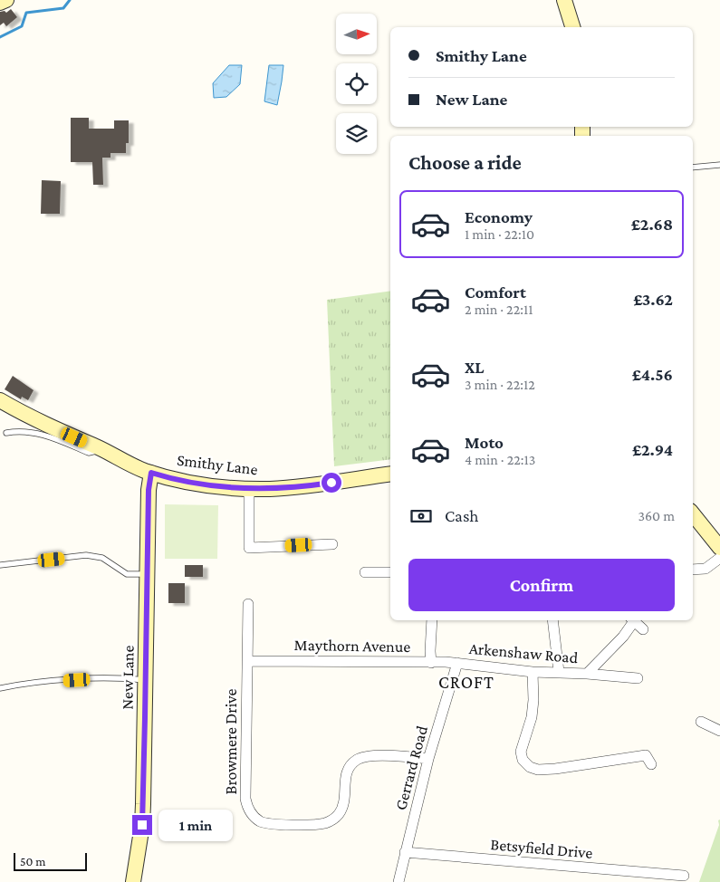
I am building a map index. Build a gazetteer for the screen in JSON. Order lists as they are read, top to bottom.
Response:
{
  "streets": {
    "street": [
      "Smithy Lane",
      "Maythorn Avenue",
      "Arkenshaw Road",
      "New Lane",
      "Browmere Drive",
      "Gerrard Road",
      "Betsyfield Drive"
    ]
  },
  "crossings": [
    ["Smithy Lane", "New Lane"],
    ["Maythorn Avenue", "Arkenshaw Road"],
    ["Maythorn Avenue", "Browmere Drive"],
    ["Maythorn Avenue", "Gerrard Road"],
    ["Arkenshaw Road", "Gerrard Road"],
    ["Browmere Drive", "Gerrard Road"],
    ["Gerrard Road", "Betsyfield Drive"]
  ],
  "districts": ["CROFT"],
  "scale_bar": "50 m",
  "north": "right",
  "page": {
    "banner": ["Smithy Lane", "New Lane"],
    "heading": "Choose a ride",
    "list": [
      {
        "name": "Economy",
        "note": "1 min · 22:10",
        "value": "£2.68"
      },
      {
        "name": "Comfort",
        "note": "2 min · 22:11",
        "value": "£3.62"
      },
      {
        "name": "XL",
        "note": "3 min · 22:12",
        "value": "£4.56"
      },
      {
        "name": "Moto",
        "note": "4 min · 22:13",
        "value": "£2.94"
      }
    ],
    "pay": ["Cash", "360 m"],
    "buttons": "Confirm",
    "bubble": "1 min",
    "scale": "50 m"
  }
}
